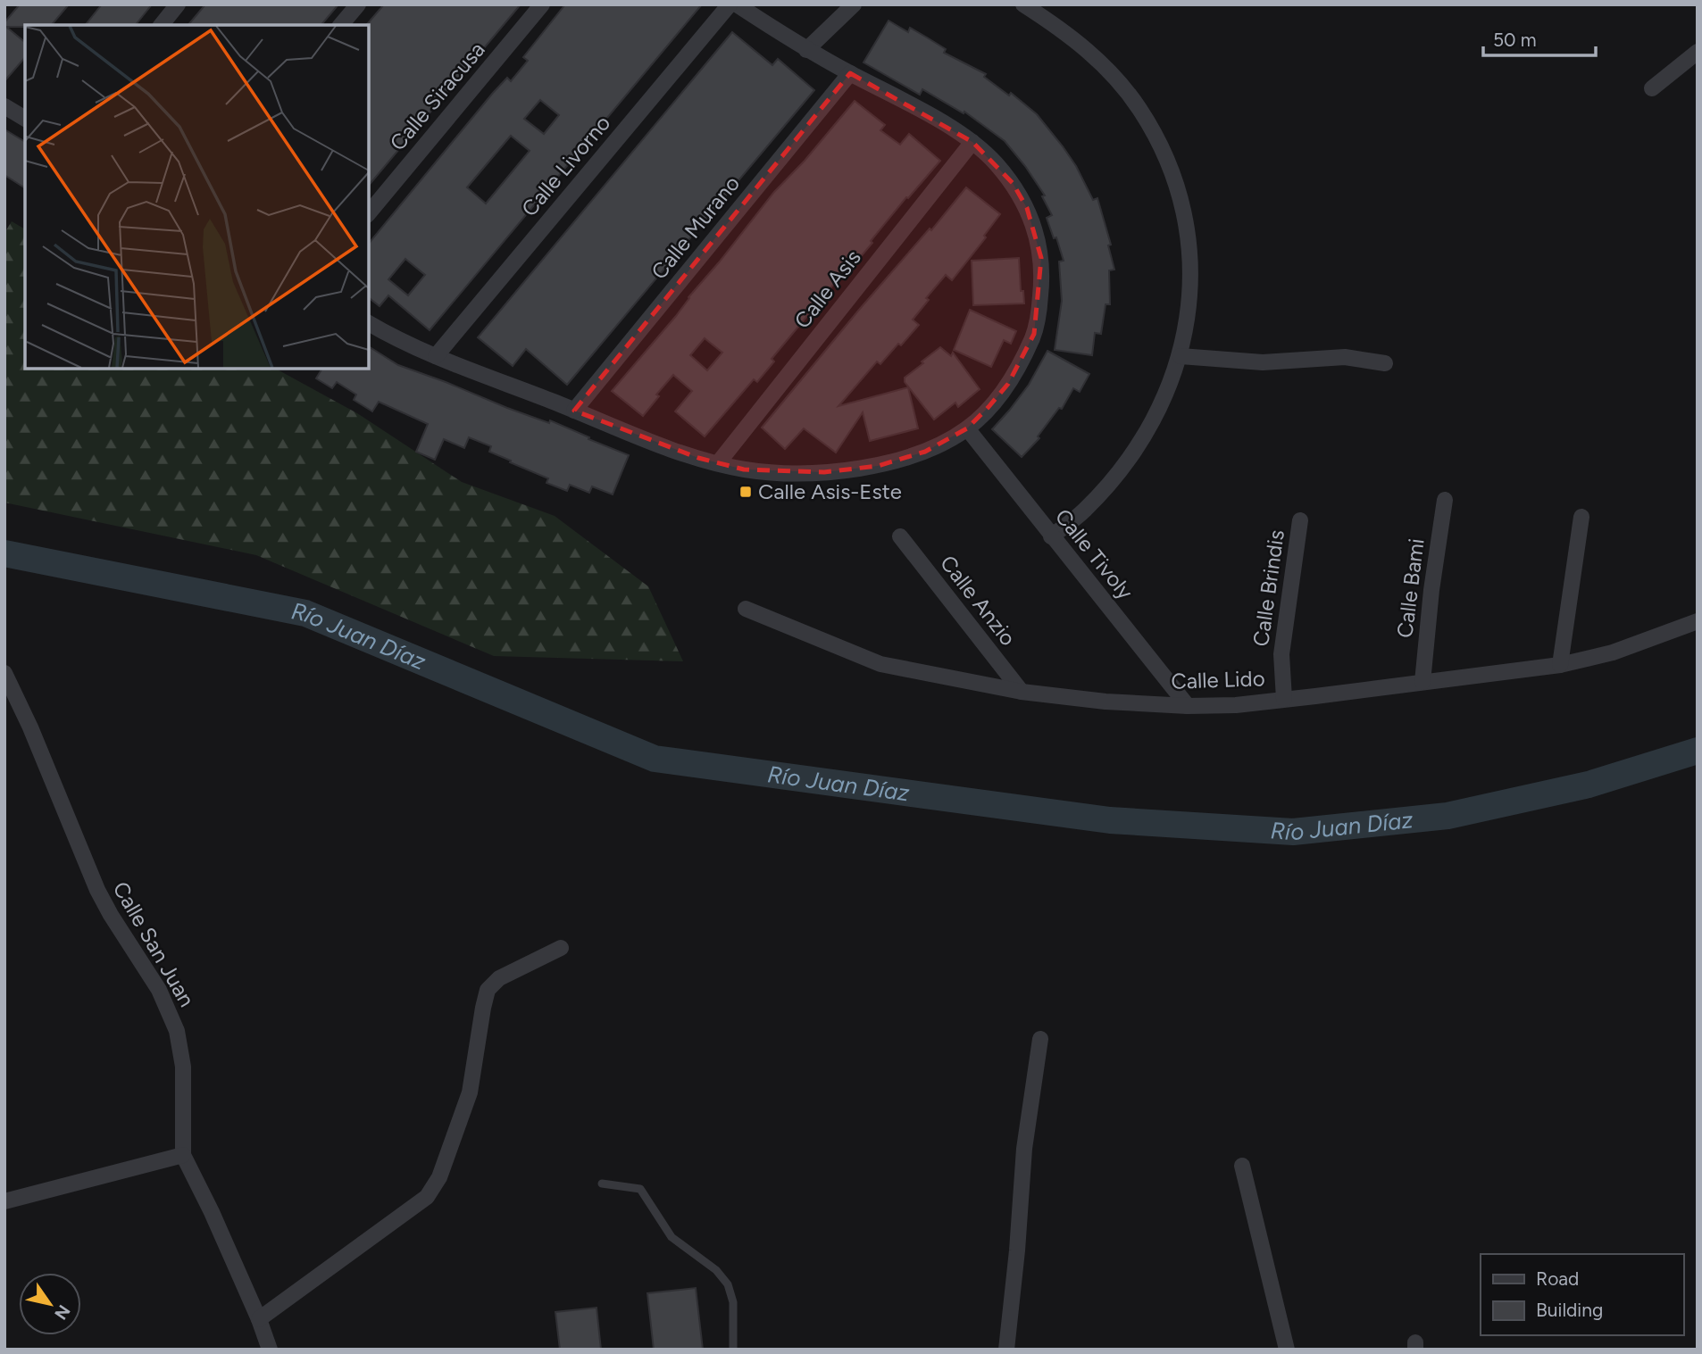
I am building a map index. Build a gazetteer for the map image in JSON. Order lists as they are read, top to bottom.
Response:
{
  "streets": {
    "street": [
      "Calle Siracusa",
      "Calle Livorno",
      "Calle Murano",
      "Calle Asis",
      "Calle Tivoly",
      "Calle Brindis",
      "Calle Bami",
      "Calle Anzio",
      "Calle Lido",
      "Calle San Juan"
    ]
  },
  "crossings": [
    ["Calle Tivoly", "Calle Lido"],
    ["Calle Brindis", "Calle Lido"],
    ["Calle Bami", "Calle Lido"],
    ["Calle Anzio", "Calle Lido"]
  ],
  "water": ["Río Juan Díaz"],
  "places": {
    "transit": ["Calle Asis-Este"]
  },
  "legend": ["Road", "Building"],
  "scale_bar": "50 m",
  "north": "bottom right"
}
